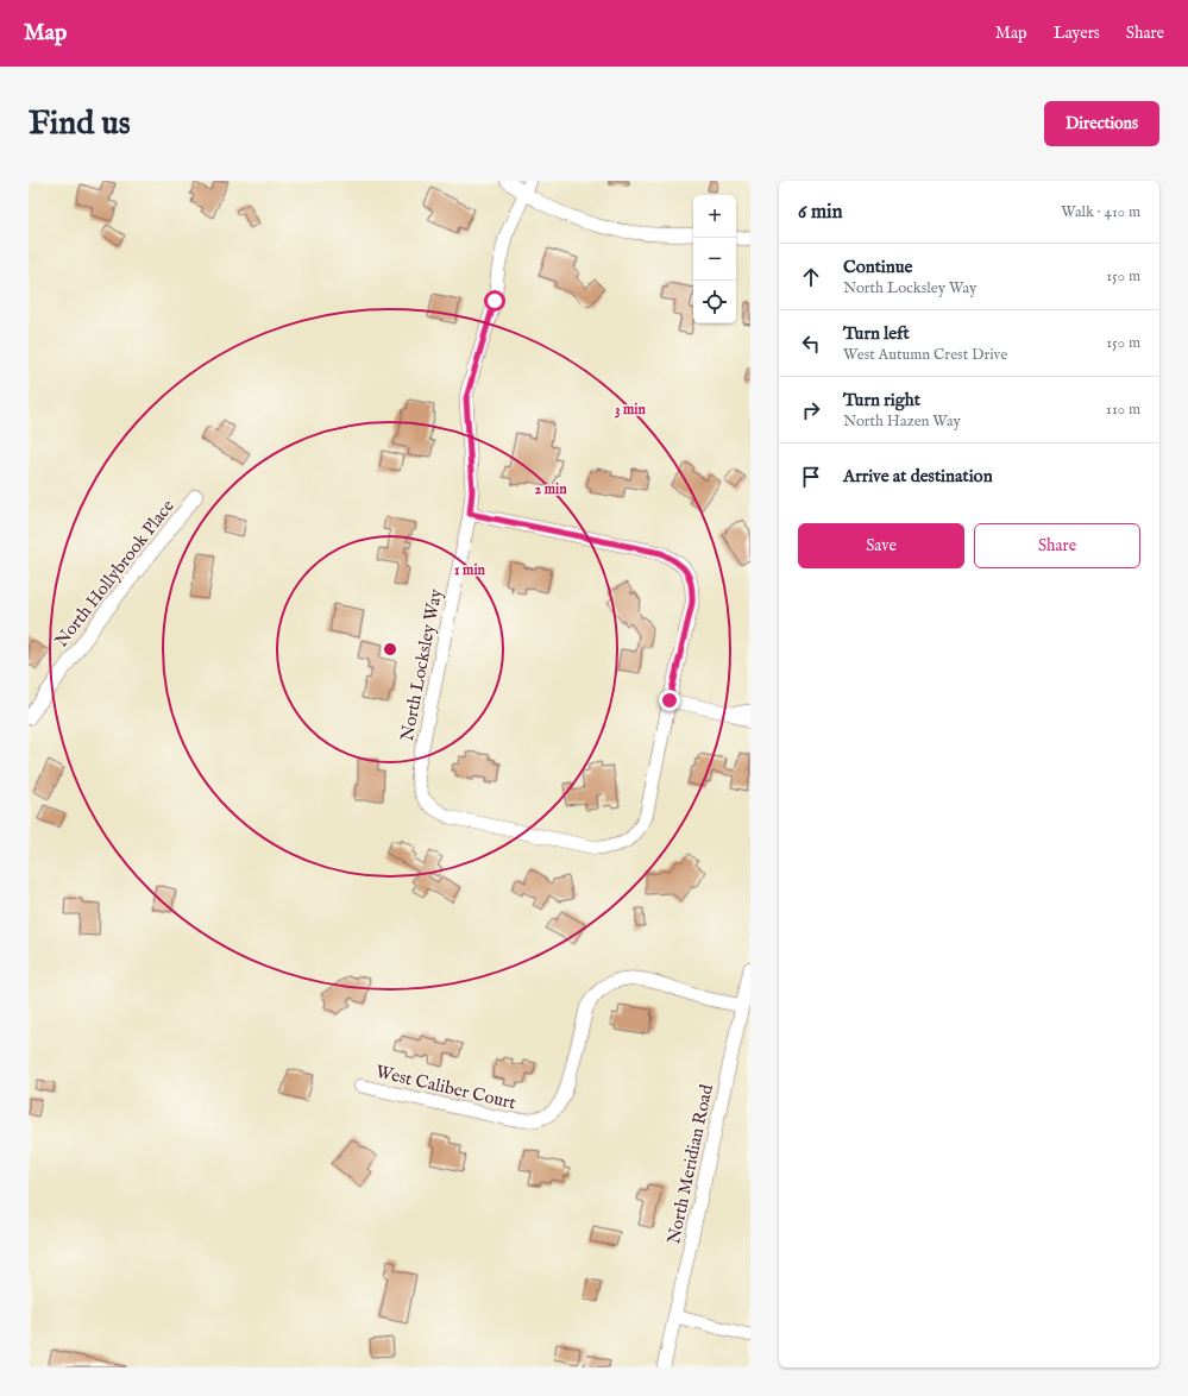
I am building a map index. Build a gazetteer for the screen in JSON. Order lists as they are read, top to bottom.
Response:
{
  "streets": {
    "street": [
      "North Hollybrook Place",
      "North Locksley Way",
      "West Caliber Court",
      "North Meridian Road"
    ]
  },
  "crossings": [
    ["West Caliber Court", "North Meridian Road"]
  ],
  "page": {
    "header": "Map",
    "nav": ["Map", "Layers", "Share"],
    "buttons": [
      "Directions",
      ["Save", "Share"]
    ],
    "title": "Find us",
    "heading": ["6 min", "Walk · 410 m"],
    "map_buttons": ["+", "−"],
    "list": [
      ["Continue", "North Locksley Way", "150 m"],
      ["Turn left", "West Autumn Crest Drive", "150 m"],
      ["Turn right", "North Hazen Way", "110 m"],
      "Arrive at destination"
    ]
  },
  "rings": ["3 min", "2 min", "1 min"]
}
